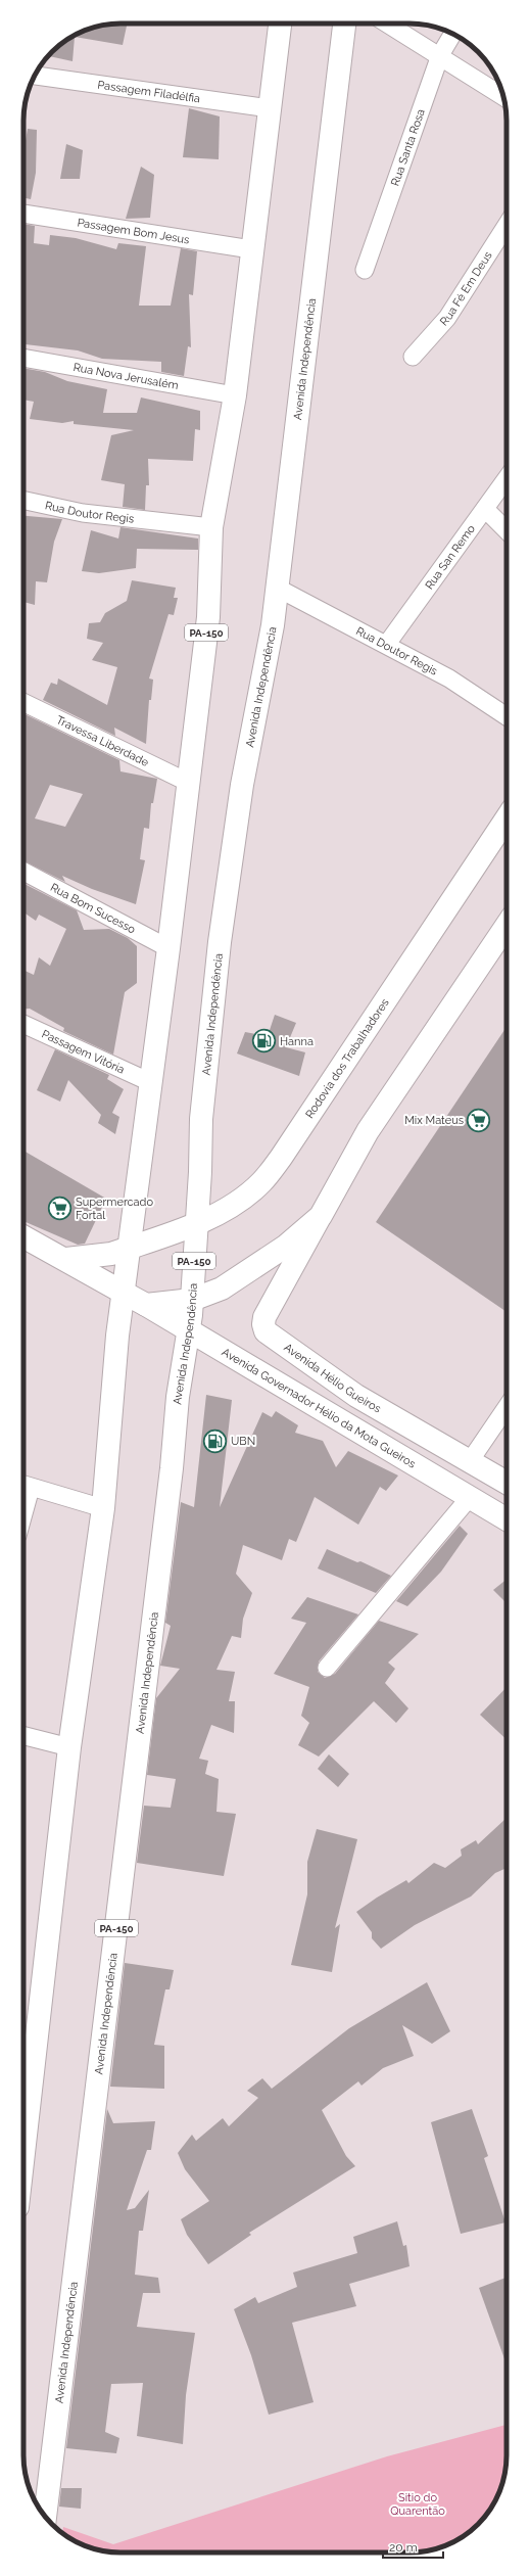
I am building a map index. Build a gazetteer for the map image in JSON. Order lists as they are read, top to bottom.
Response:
{
  "streets": {
    "main road": [
      "Avenida Independência",
      "PA-150",
      "Rodovia dos Trabalhadores",
      "Avenida Hélio Gueiros",
      "Avenida Governador Hélio da Mota Gueiros"
    ],
    "street": [
      "Passagem Filadélfia",
      "Rua Santa Rosa",
      "Passagem Bom Jesus",
      "Rua Fé Em Deus",
      "Rua Nova Jerusalém",
      "Rua Doutor Regis",
      "Rua San Remo",
      "Travessa Liberdade",
      "Rua Bom Sucesso",
      "Passagem Vitória"
    ]
  },
  "crossings": [
    ["Passagem Filadélfia", "PA-150"],
    ["Passagem Bom Jesus", "PA-150"],
    ["Avenida Independência", "Rua Doutor Regis"],
    ["Avenida Independência", "Rodovia dos Trabalhadores"],
    ["Avenida Independência", "Avenida Governador Hélio da Mota Gueiros"],
    ["Rua Nova Jerusalém", "PA-150"],
    ["Rua Doutor Regis", "Rua San Remo"],
    ["Rua Doutor Regis", "PA-150"],
    ["PA-150", "Travessa Liberdade"],
    ["PA-150", "Rua Bom Sucesso"],
    ["PA-150", "Passagem Vitória"],
    ["PA-150", "Rodovia dos Trabalhadores"],
    ["PA-150", "Avenida Governador Hélio da Mota Gueiros"]
  ],
  "parks": ["Sitio do Quarentão"],
  "places": {
    "fuel station": ["Hanna", "UBN"],
    "supermarket": ["Mix Mateus", "Supermercado Fortal"]
  },
  "scale_bar": "20 m"
}
